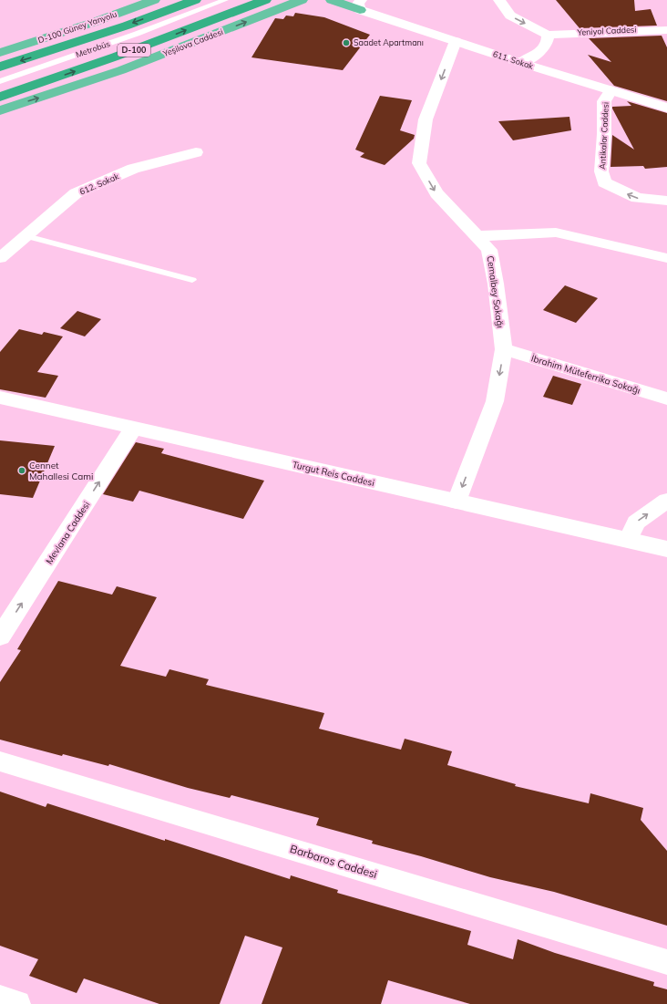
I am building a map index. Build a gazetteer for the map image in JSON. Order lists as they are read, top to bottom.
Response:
{
  "streets": {
    "highway": ["D-100"],
    "main road": ["D-100 Güney Yanyolu", "Yeşilova Caddesi"],
    "street": [
      "Yeniyol Caddesi",
      "611. Sokak",
      "Antikalar Caddesi",
      "612. Sokak",
      "Cemalbey Sokağı",
      "İbrahim Müteferrika Sokağı",
      "Turgut Reis Caddesi",
      "Mevlana Caddesi",
      "Barbaros Caddesi"
    ],
    "lane": ["Metrobüs"]
  },
  "crossings": [
    ["611. Sokak", "Antikalar Caddesi"],
    ["611. Sokak", "Cemalbey Sokağı"],
    ["Cemalbey Sokağı", "İbrahim Müteferrika Sokağı"],
    ["Cemalbey Sokağı", "Turgut Reis Caddesi"],
    ["Turgut Reis Caddesi", "Mevlana Caddesi"]
  ],
  "one_way": ["Yeşilova Caddesi", "Cemalbey Sokağı", "Mevlana Caddesi"],
  "places": ["Saadet Apartmanı", "Cennet Mahallesi Cami"]
}
